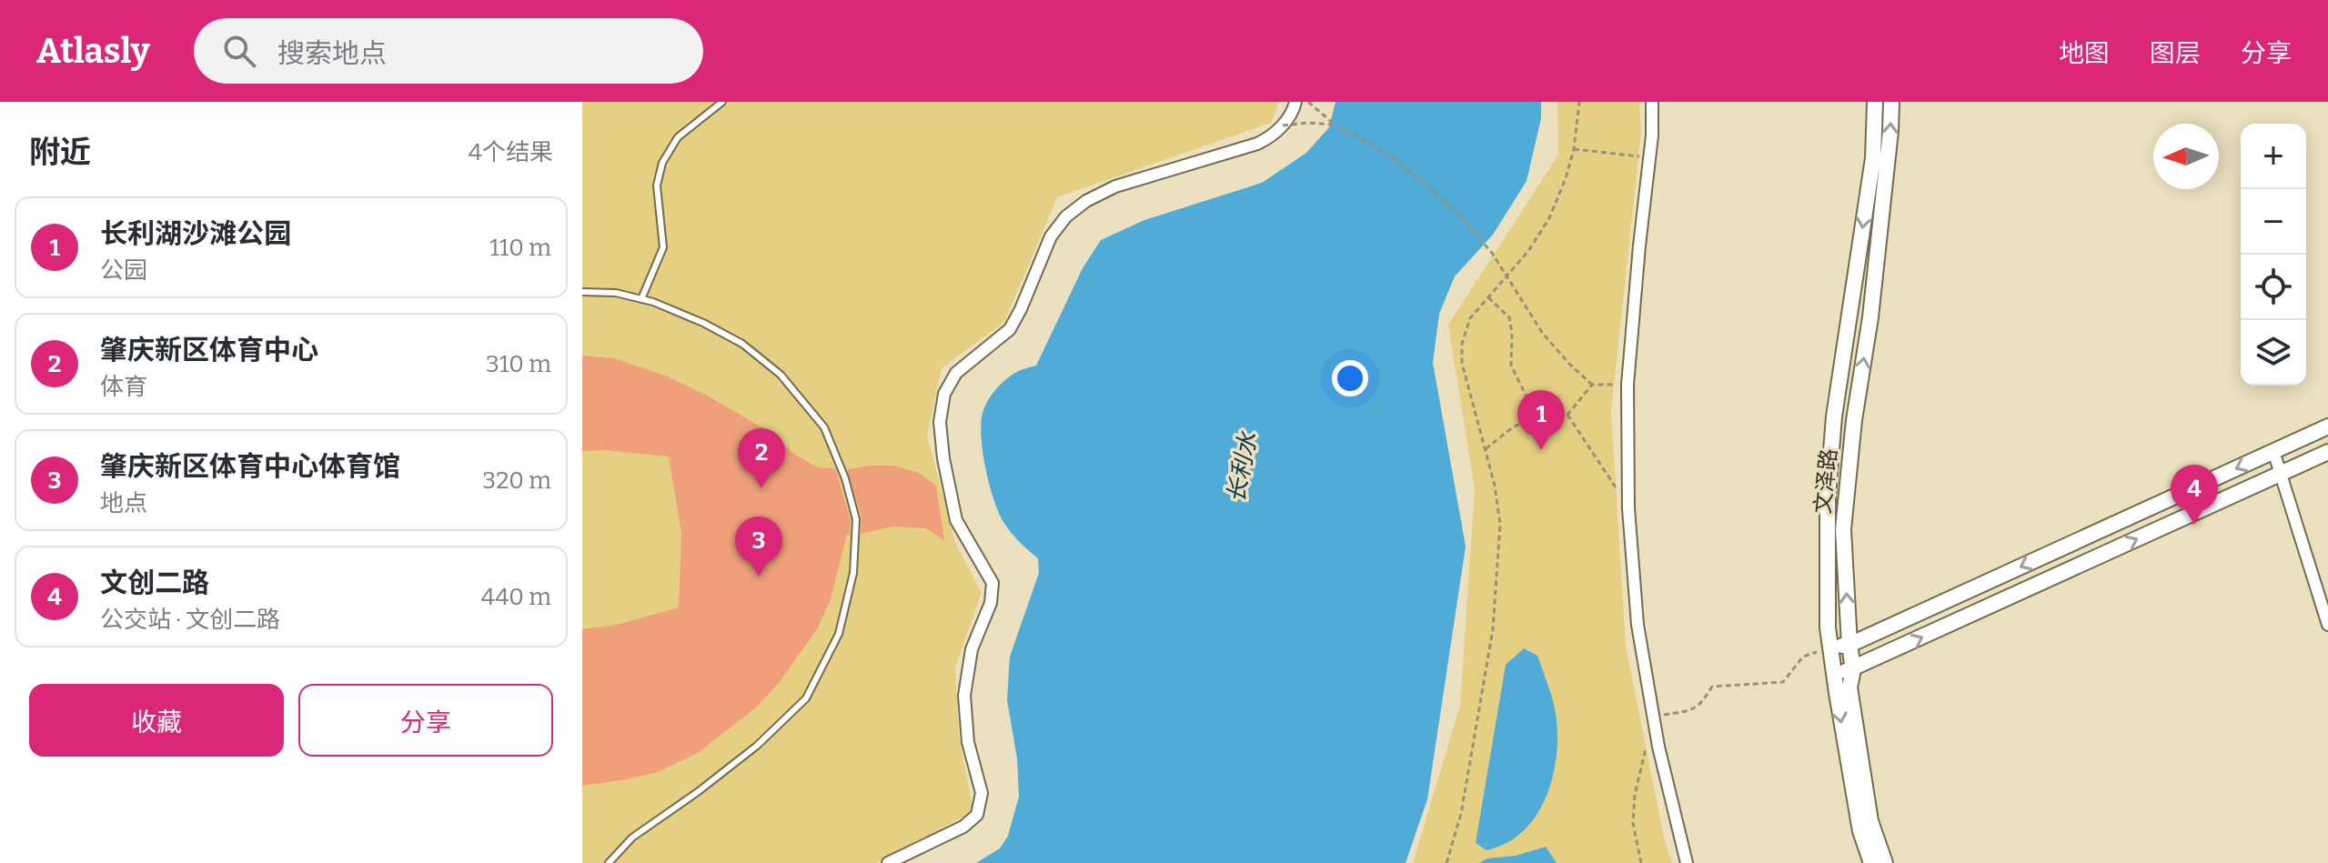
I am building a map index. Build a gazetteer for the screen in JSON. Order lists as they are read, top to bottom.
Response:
{
  "streets": {
    "street": ["文泽路"]
  },
  "water": ["长利水"],
  "north": "left",
  "page": {
    "header": "Atlasly",
    "search": "搜索地点",
    "nav": ["地图", "图层", "分享"],
    "heading": ["附近", "4个结果"],
    "map_buttons": ["+", "−"],
    "list": [
      {
        "mark": "1",
        "name": "长利湖沙滩公园",
        "note": "公园",
        "value": "110 m"
      },
      {
        "mark": "2",
        "name": "肇庆新区体育中心",
        "note": "体育",
        "value": "310 m"
      },
      {
        "mark": "3",
        "name": "肇庆新区体育中心体育馆",
        "note": "地点",
        "value": "320 m"
      },
      {
        "mark": "4",
        "name": "文创二路",
        "note": "公交站 · 文创二路",
        "value": "440 m"
      }
    ],
    "pins": [
      "1",
      "2",
      "4",
      "3"
    ],
    "buttons": ["收藏", "分享"]
  }
}
